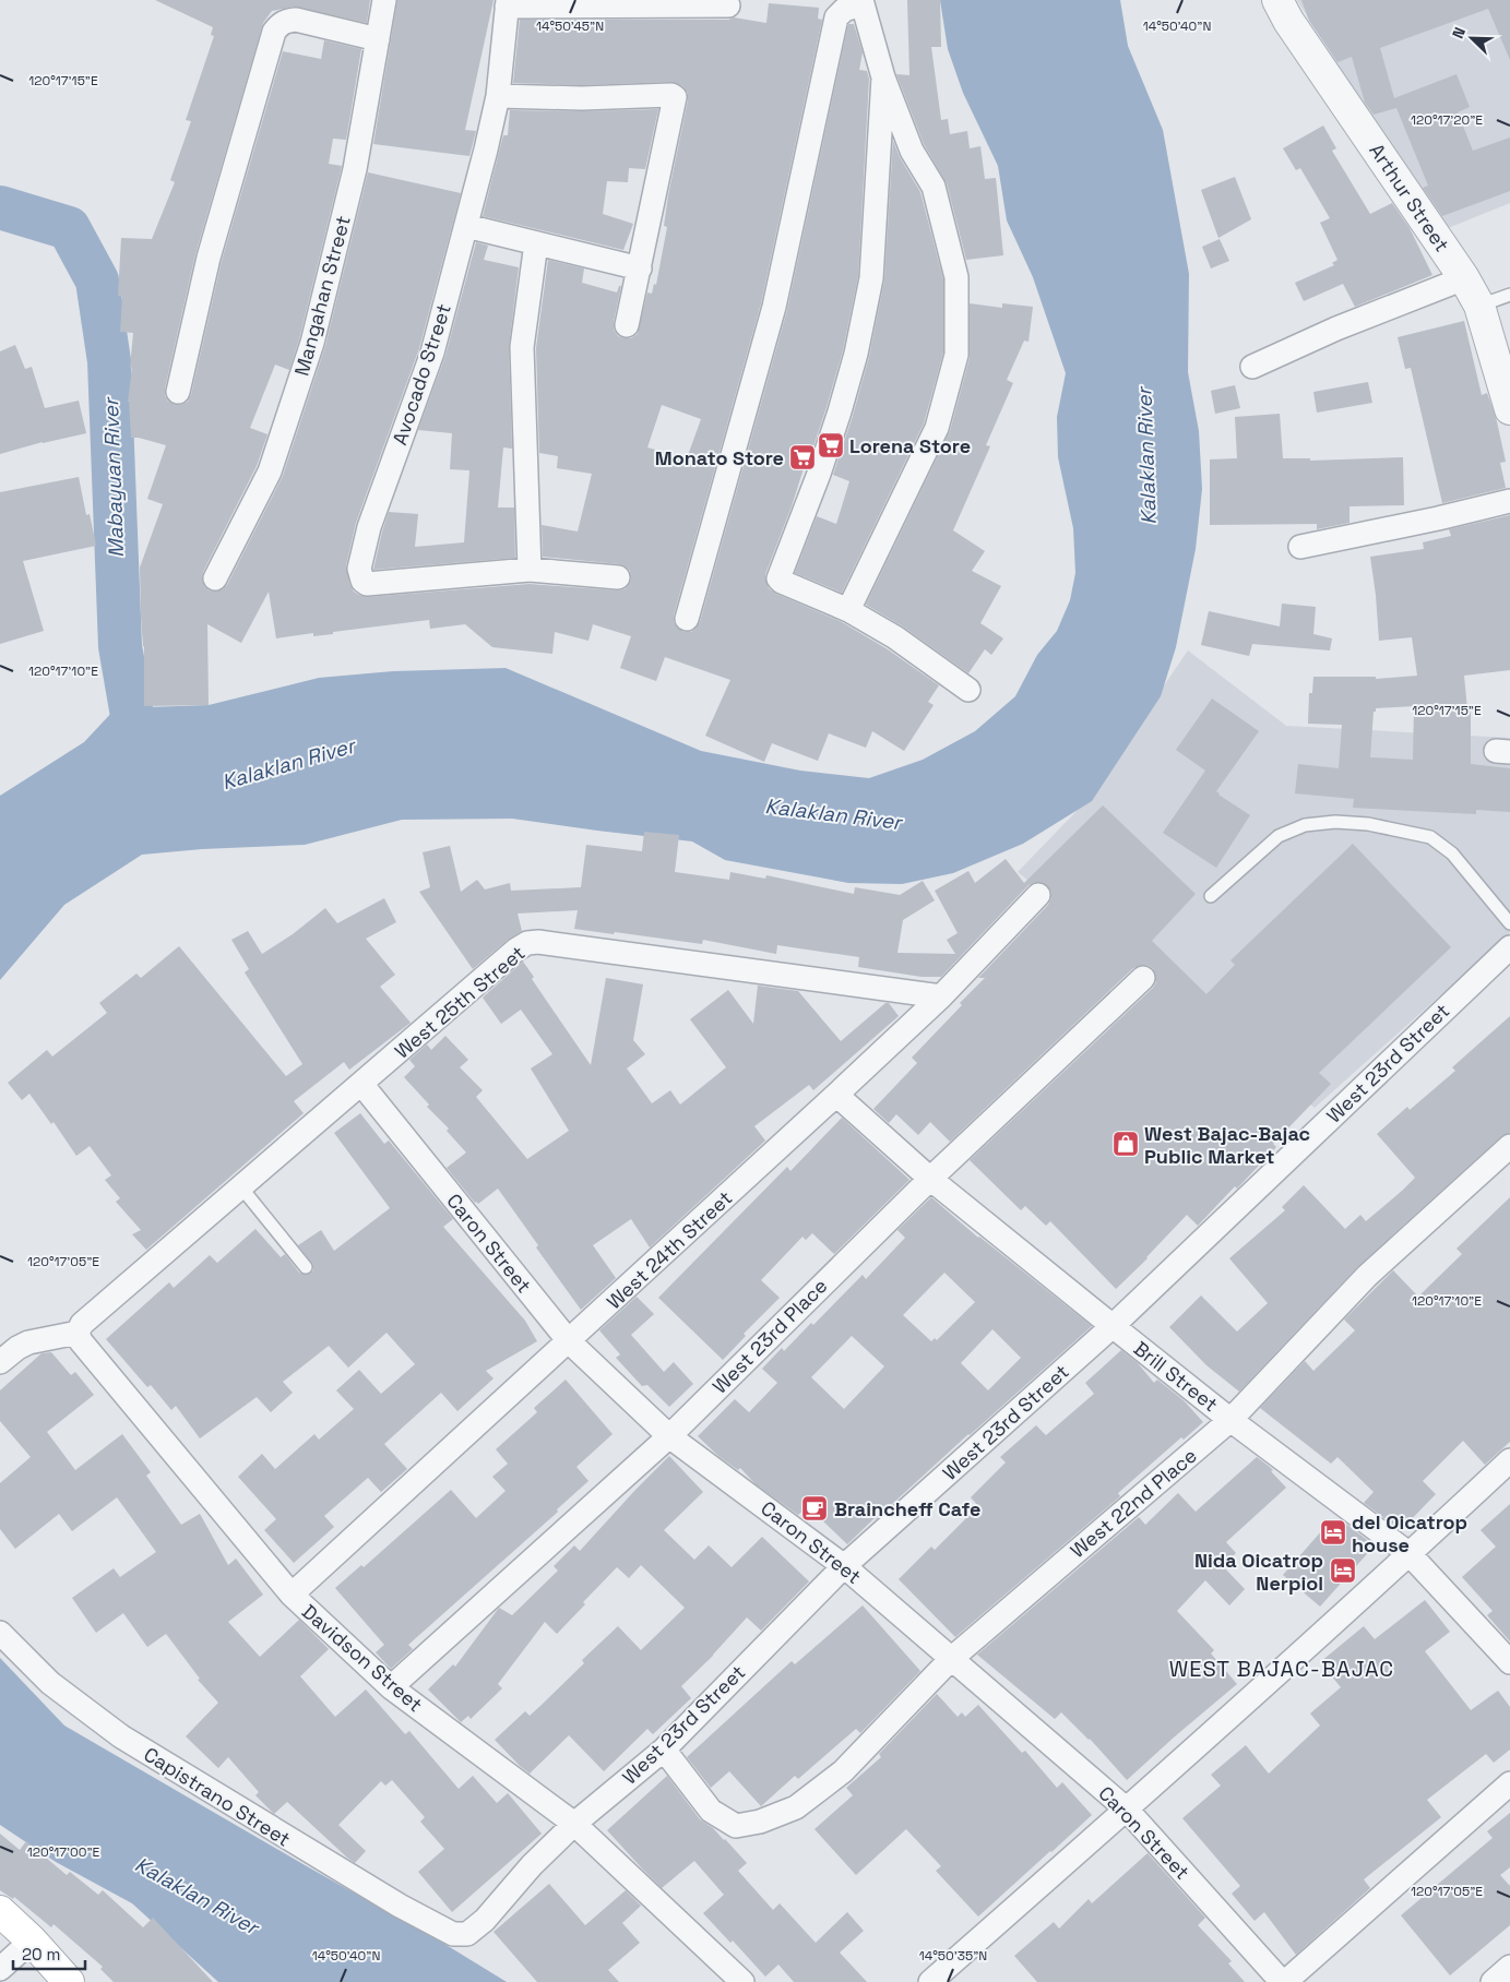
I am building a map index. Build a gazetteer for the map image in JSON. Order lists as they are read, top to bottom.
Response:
{
  "streets": {
    "street": [
      "Arthur Street",
      "Mangahan Street",
      "Avocado Street",
      "West 25th Street",
      "West 23rd Street",
      "Caron Street",
      "West 24th Street",
      "West 23rd Place",
      "Brill Street",
      "West 22nd Place",
      "Davidson Street",
      "Capistrano Street"
    ]
  },
  "crossings": [
    ["West 25th Street", "Caron Street"],
    ["West 25th Street", "West 24th Street"],
    ["West 25th Street", "Davidson Street"],
    ["West 23rd Street", "Caron Street"],
    ["West 23rd Street", "Brill Street"],
    ["West 23rd Street", "West 22nd Place"],
    ["West 23rd Street", "Davidson Street"],
    ["West 23rd Street", "Capistrano Street"],
    ["Caron Street", "West 24th Street"],
    ["Caron Street", "West 23rd Place"],
    ["Caron Street", "West 22nd Place"],
    ["West 24th Street", "Brill Street"],
    ["West 24th Street", "Davidson Street"],
    ["West 23rd Place", "Brill Street"],
    ["West 23rd Place", "Davidson Street"],
    ["Brill Street", "West 22nd Place"]
  ],
  "districts": ["WEST BAJAC-BAJAC"],
  "water": ["Kalaklan River", "Mabayuan River"],
  "places": {
    "supermarket": ["Lorena Store", "Monato Store"],
    "shop": ["West Bajac-Bajac Public Market"],
    "cafe": ["Braincheff Cafe"],
    "hotel": ["del Oicatrop house", "Nida Oicatrop Nerpiol"]
  },
  "scale_bar": "20 m",
  "north": "top left",
  "coordinates": [
    "14°50'45\"N",
    "14°50'40\"N",
    "120°17'15\"E",
    "120°17'20\"E",
    "120°17'10\"E",
    "120°17'05\"E",
    "120°17'00\"E",
    "14°50'35\"N"
  ]
}
